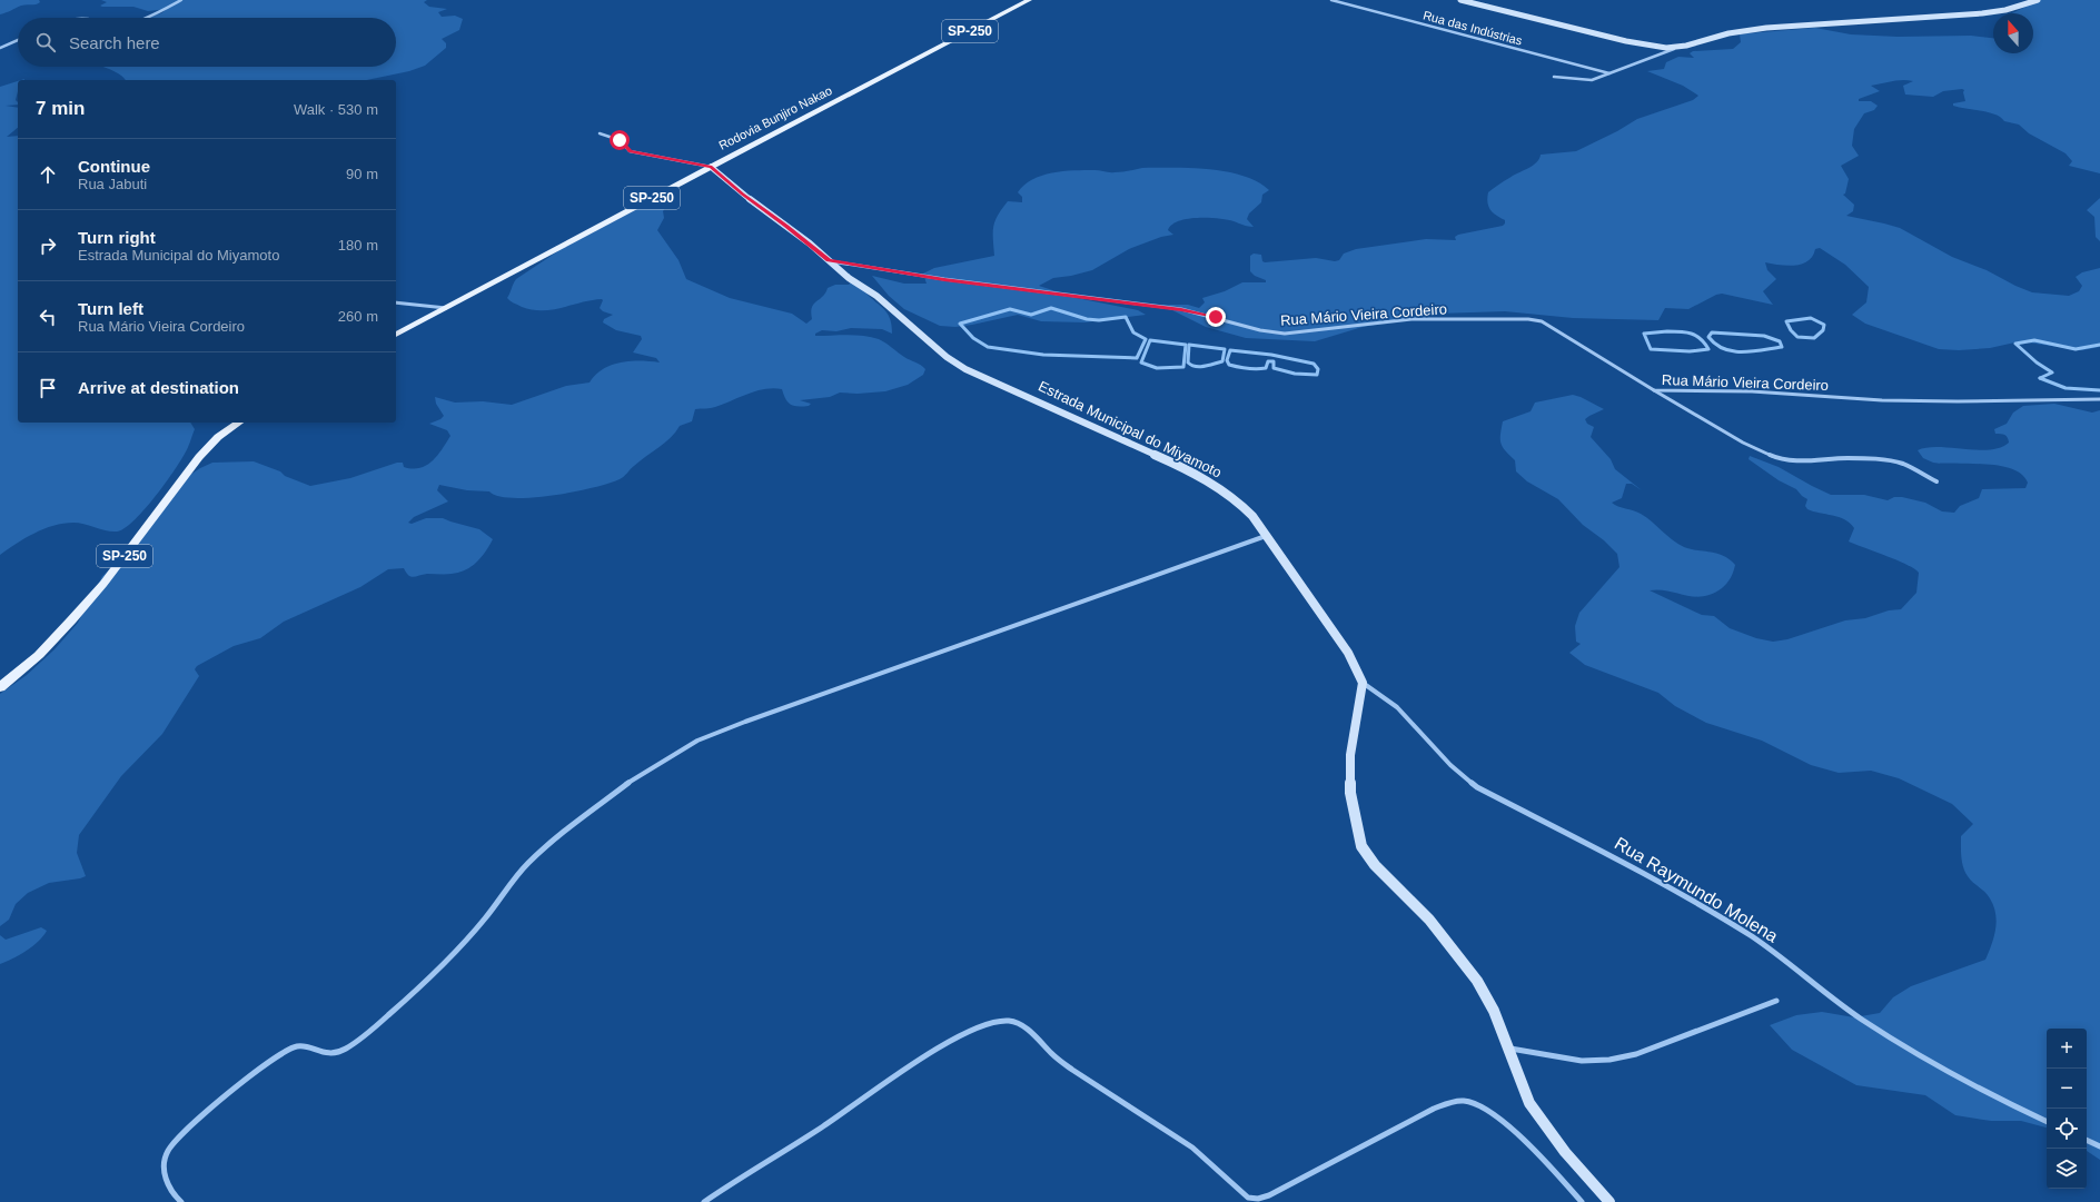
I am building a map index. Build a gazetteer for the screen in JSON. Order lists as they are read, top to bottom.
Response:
{
  "streets": {
    "main road": ["SP-250", "Rodovia Bunjiro Nakao"],
    "street": [
      "Rua das Indústrias",
      "Rua Mário Vieira Cordeiro",
      "Estrada Municipal do Miyamoto",
      "Rua Raymundo Molena"
    ]
  },
  "crossings": [
    ["Rodovia Bunjiro Nakao", "Estrada Municipal do Miyamoto"],
    ["Rua Mário Vieira Cordeiro", "Estrada Municipal do Miyamoto"],
    ["Estrada Municipal do Miyamoto", "Rua Raymundo Molena"]
  ],
  "north": "top",
  "page": {
    "search": "Search here",
    "heading": ["7 min", "Walk · 530 m"],
    "list": [
      ["Continue", "Rua Jabuti", "90 m"],
      ["Turn right", "Estrada Municipal do Miyamoto", "180 m"],
      ["Turn left", "Rua Mário Vieira Cordeiro", "260 m"],
      "Arrive at destination"
    ],
    "map_buttons": ["+", "−"]
  }
}
